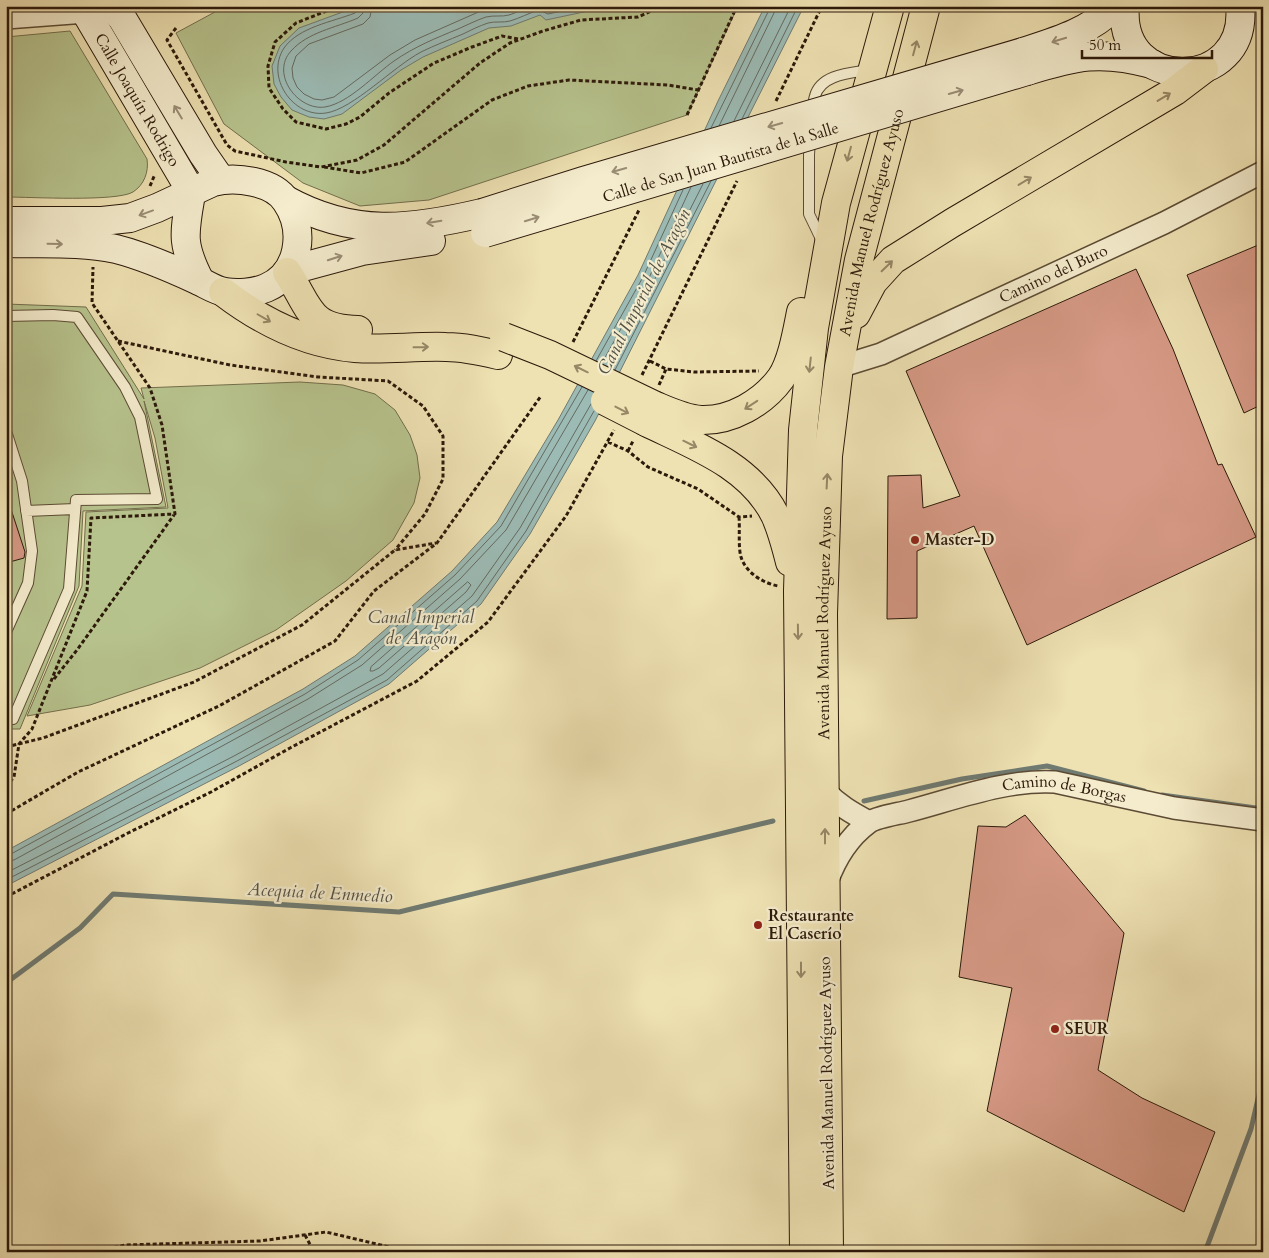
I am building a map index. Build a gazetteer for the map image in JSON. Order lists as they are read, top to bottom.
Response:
{
  "streets": {
    "highway": ["Avenida Manuel Rodríguez Ayuso"],
    "main road": ["Calle Joaquín Rodrigo", "Calle de San Juan Bautista de la Salle"],
    "street": ["Camino del Buro", "Camino de Borgas"]
  },
  "crossings": [
    ["Calle Joaquín Rodrigo", "Calle de San Juan Bautista de la Salle"],
    ["Avenida Manuel Rodríguez Ayuso", "Camino del Buro"]
  ],
  "water": ["Canal Imperial de Aragón", "Acequia de Enmedio"],
  "places": ["Master-D", "Restaurante El Caserío", "SEUR"],
  "scale_bar": "50 m"
}
